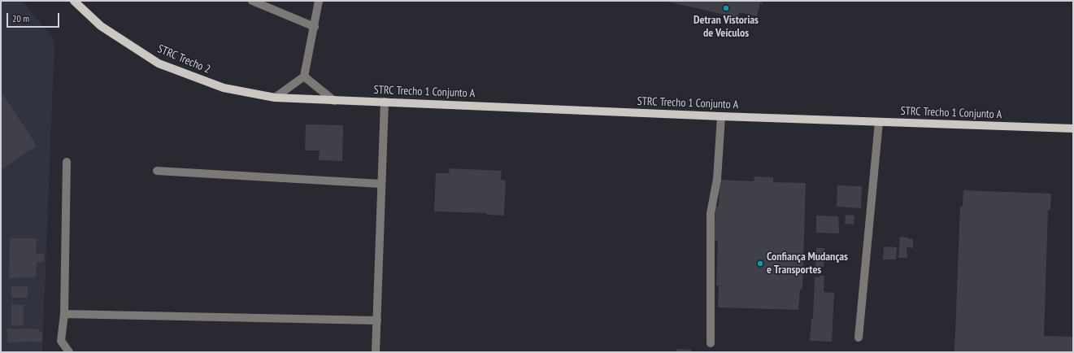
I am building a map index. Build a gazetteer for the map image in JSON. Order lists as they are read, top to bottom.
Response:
{
  "streets": {
    "main road": ["STRC Trecho 2", "STRC Trecho 1 Conjunto A"]
  },
  "crossings": [
    ["STRC Trecho 2", "STRC Trecho 1 Conjunto A"]
  ],
  "places": ["Detran Vistorias de Veículos", "Confiança Mudanças e Transportes"],
  "scale_bar": "20 m"
}
